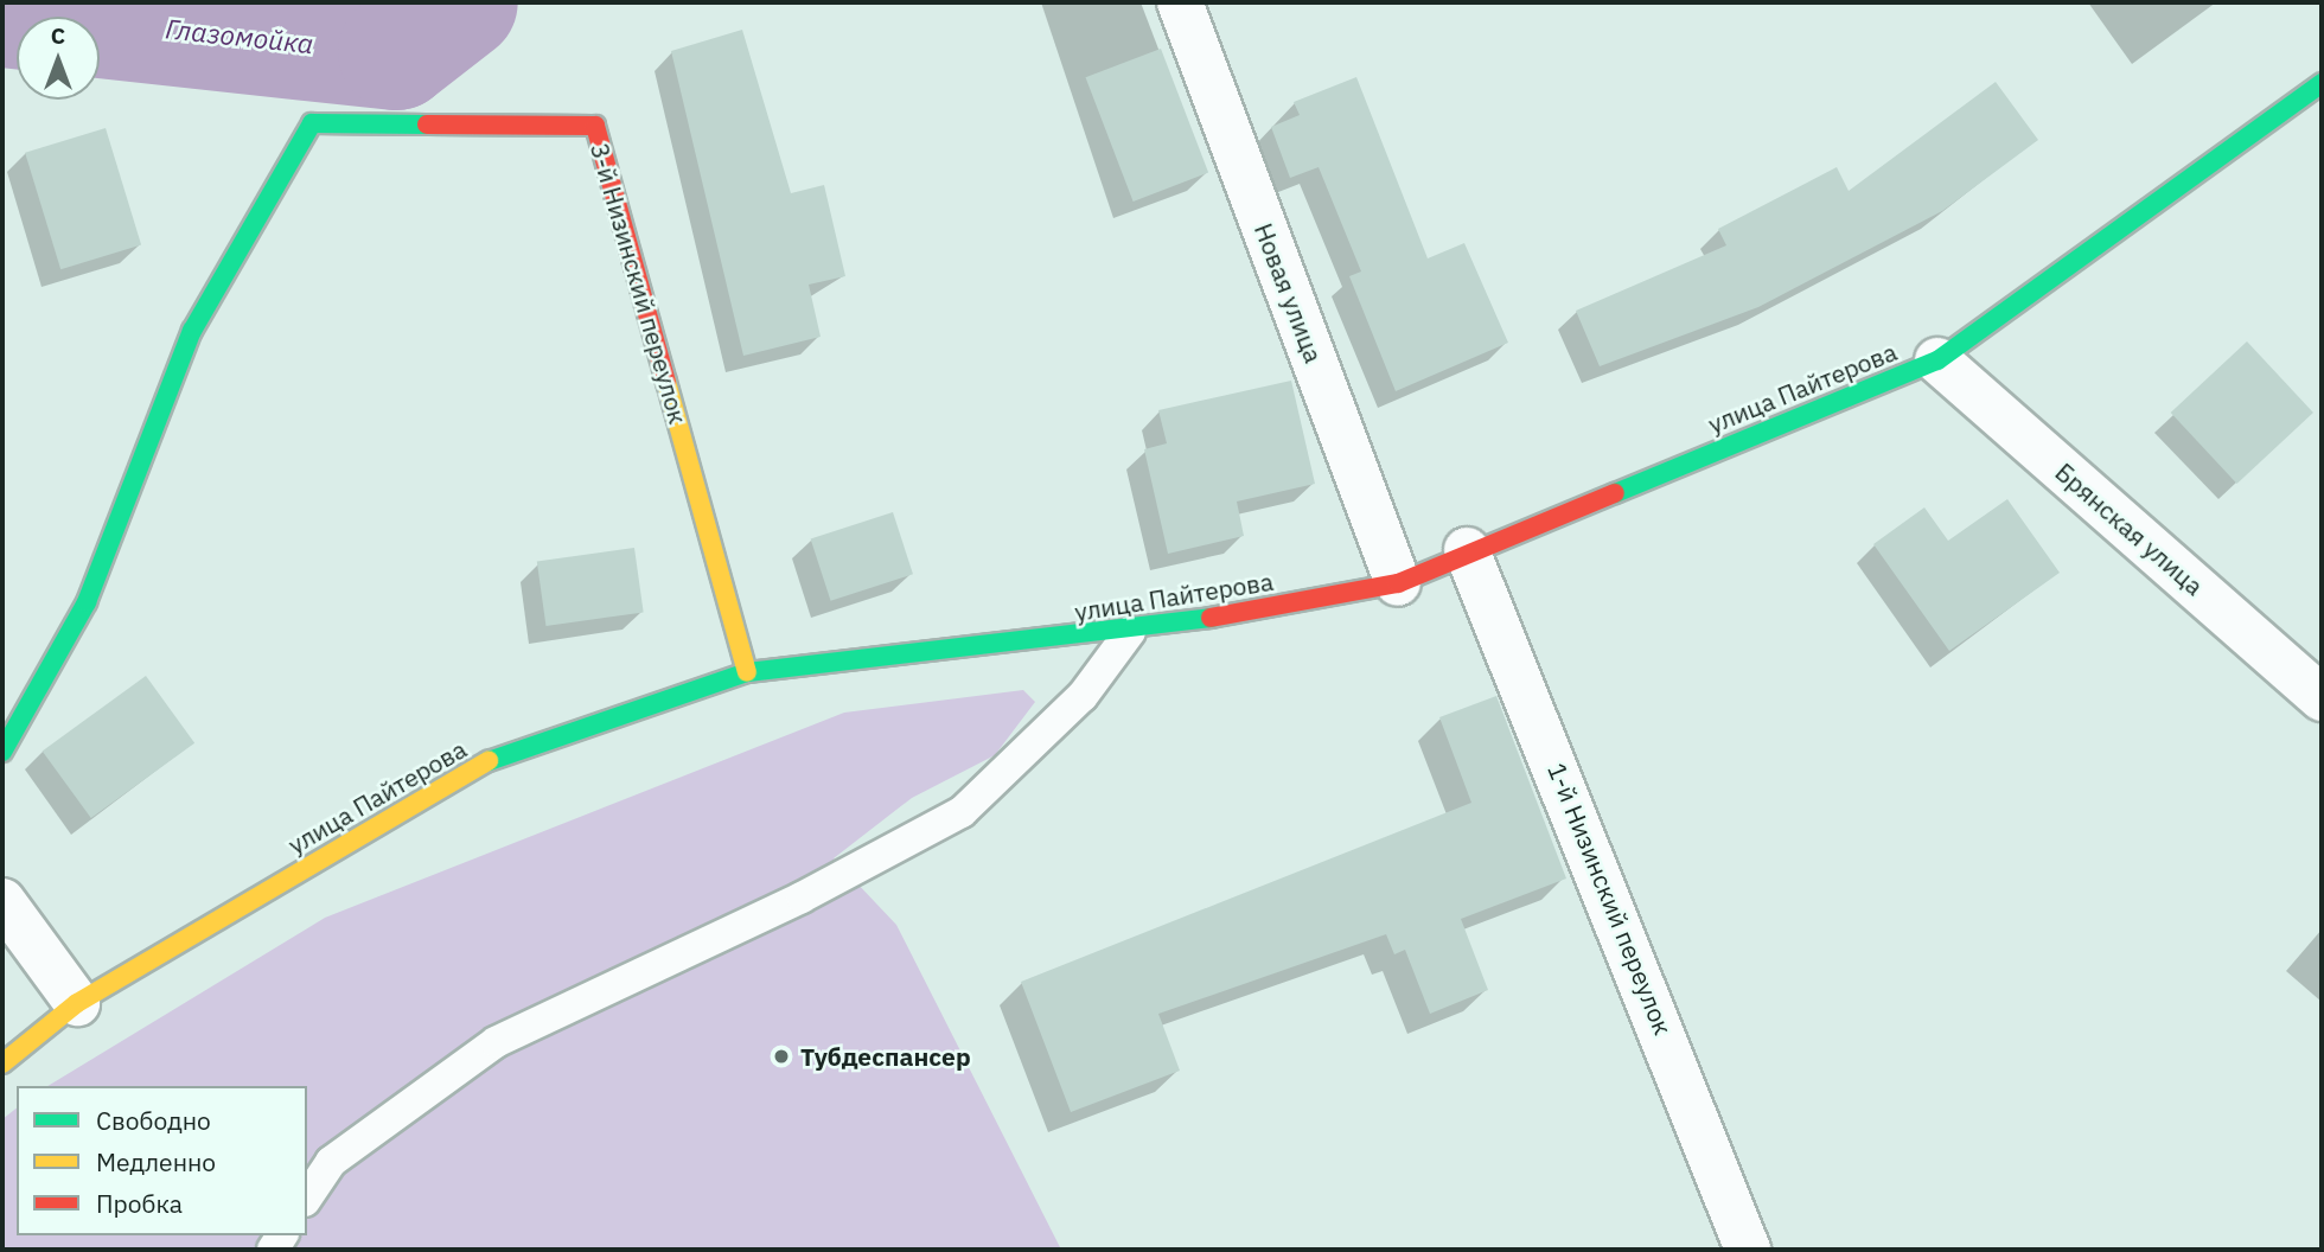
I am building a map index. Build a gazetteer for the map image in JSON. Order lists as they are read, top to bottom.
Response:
{
  "streets": {
    "main road": ["3-й Низинский переулок", "улица Пайтерова"],
    "street": ["Новая улица", "Брянская улица", "1-й Низинский переулок"]
  },
  "crossings": [
    ["3-й Низинский переулок", "улица Пайтерова"],
    ["Новая улица", "улица Пайтерова"],
    ["улица Пайтерова", "Брянская улица"],
    ["улица Пайтерова", "1-й Низинский переулок"]
  ],
  "water": ["Глазомойка"],
  "places": ["Тубдеспансер"],
  "legend": ["Свободно", "Медленно", "Пробка"],
  "north": "top"
}
